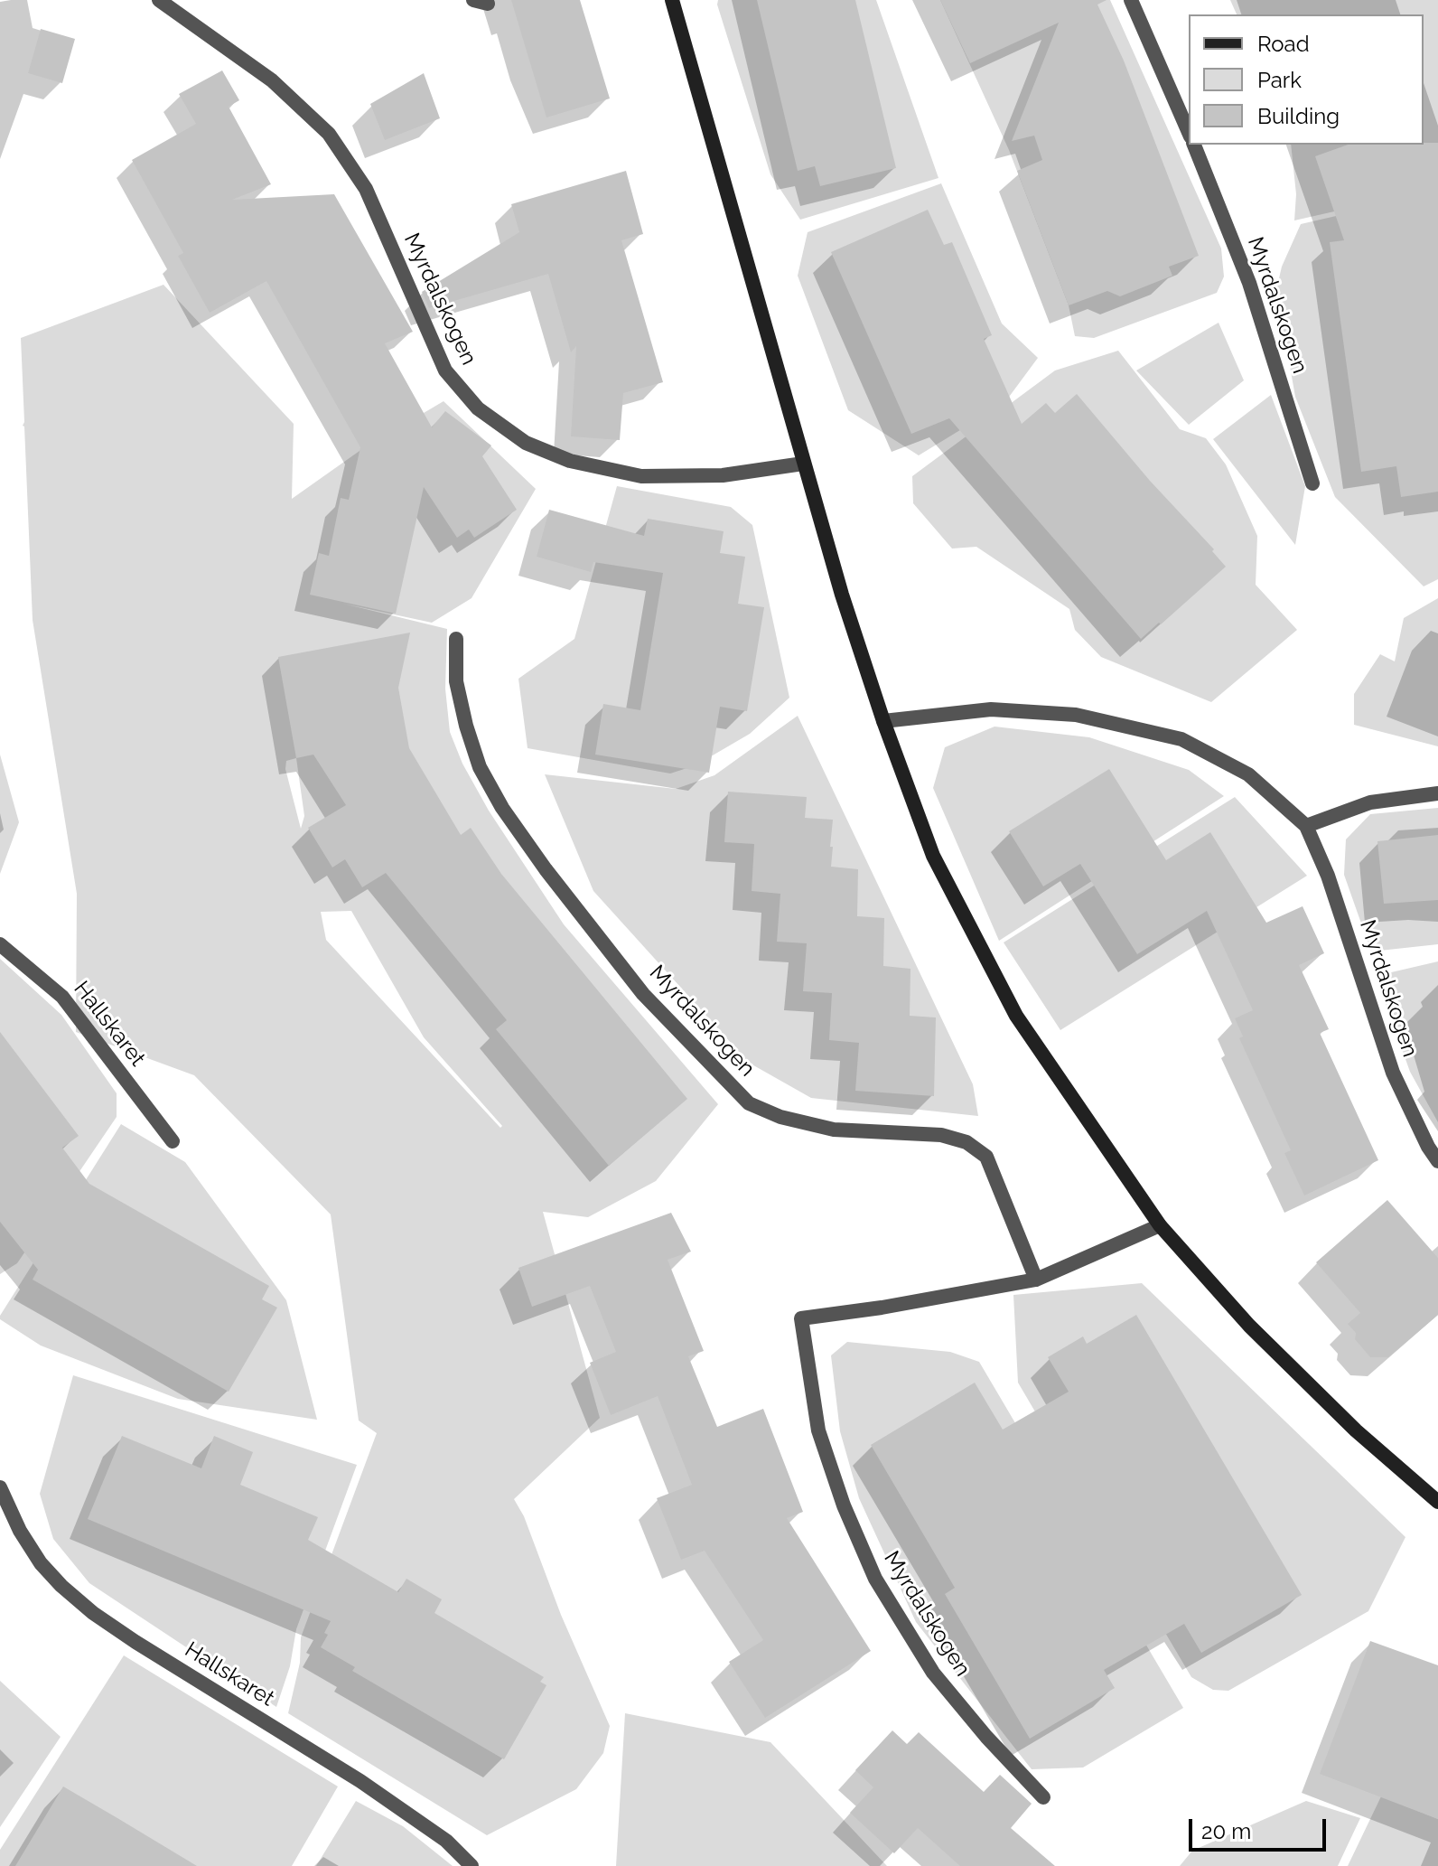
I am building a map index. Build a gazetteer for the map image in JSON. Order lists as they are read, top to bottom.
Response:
{
  "streets": {
    "street": ["Myrdalskogen", "Hallskaret"]
  },
  "legend": ["Road", "Park", "Building"],
  "scale_bar": "20 m"
}
